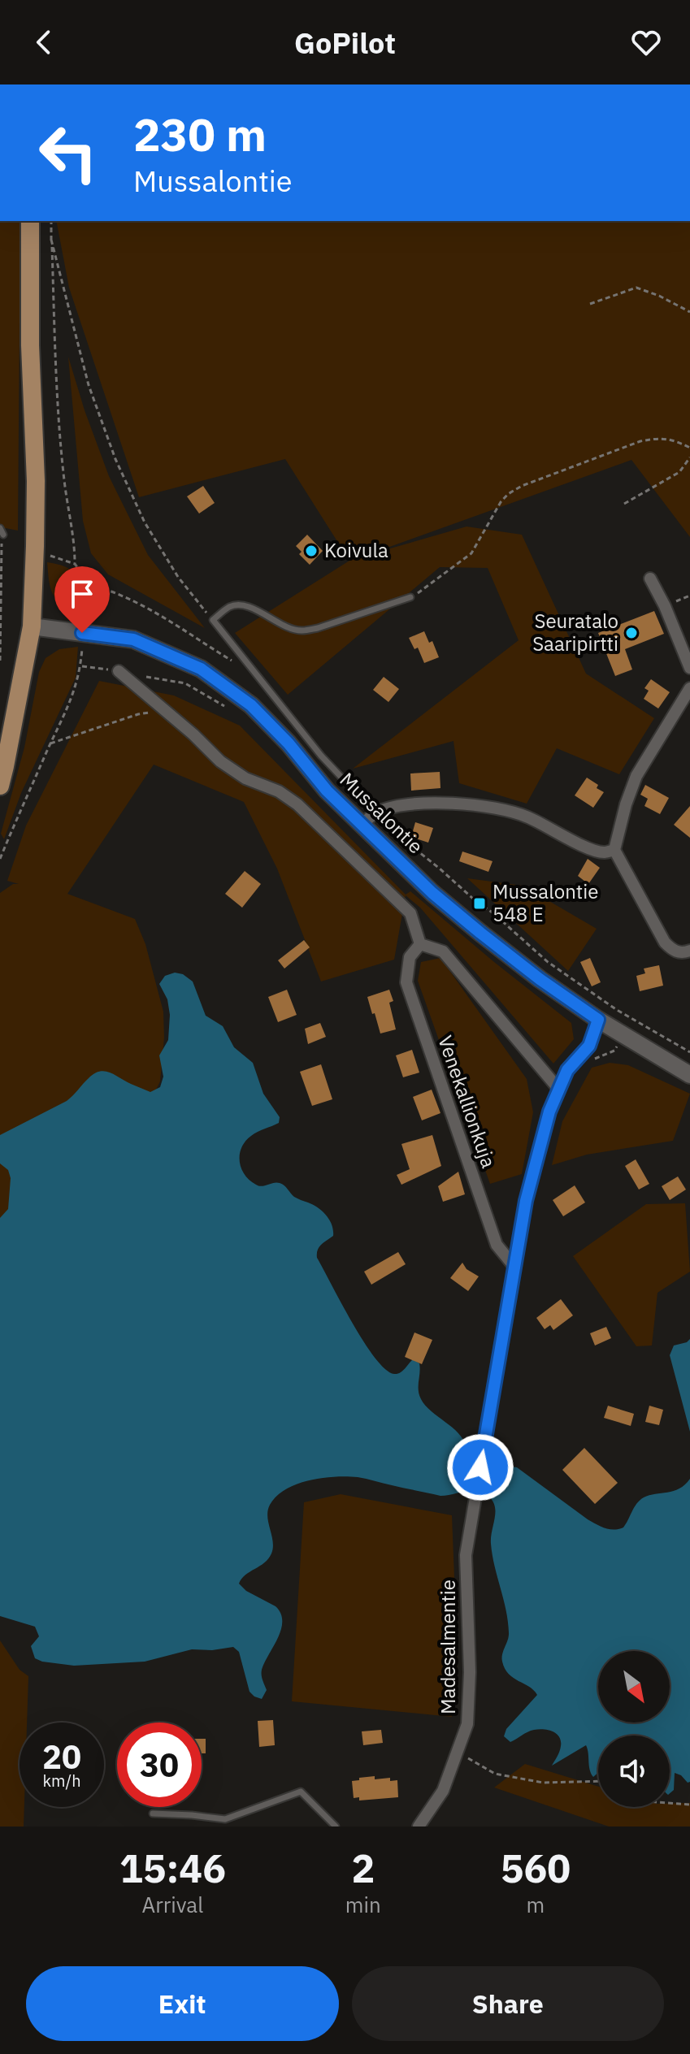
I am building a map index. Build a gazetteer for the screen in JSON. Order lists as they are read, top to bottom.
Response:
{
  "streets": {
    "main road": ["Mussalontie"],
    "street": ["Venekallionkuja", "Madesalmentie"]
  },
  "crossings": [
    ["Mussalontie", "Madesalmentie"],
    ["Venekallionkuja", "Madesalmentie"]
  ],
  "places": {
    "other": ["Koivula", "Seuratalo Saaripirtti"],
    "transit": ["Mussalontie 548 E"]
  },
  "north": "bottom right",
  "page": {
    "header": "GoPilot",
    "turn": ["230 m", "Mussalontie"],
    "speed": "20 km/h",
    "limit": "30",
    "eta": [
      "15:46",
      "Arrival",
      "2",
      "min",
      "560",
      "m"
    ],
    "buttons": ["Exit", "Share"]
  }
}
